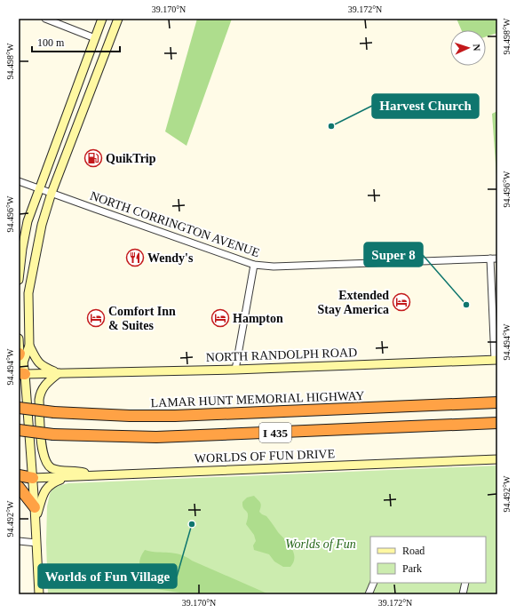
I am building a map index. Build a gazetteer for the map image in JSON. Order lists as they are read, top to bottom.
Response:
{
  "streets": {
    "highway": ["LAMAR HUNT MEMORIAL HIGHWAY", "I 435"],
    "main road": ["NORTH RANDOLPH ROAD", "WORLDS OF FUN DRIVE"],
    "street": ["NORTH CORRINGTON AVENUE"]
  },
  "parks": ["Worlds of Fun"],
  "places": {
    "other": ["Harvest Church", "Super 8", "Worlds of Fun Village"],
    "fuel station": ["QuikTrip"],
    "restaurant": ["Wendy's"],
    "hotel": ["Extended Stay America", "Comfort Inn & Suites", "Hampton"]
  },
  "legend": ["Road", "Park"],
  "scale_bar": "100 m",
  "north": "right",
  "coordinates": [
    "39.170°N",
    "39.172°N",
    "94.498°W",
    "94.496°W",
    "94.494°W",
    "94.492°W"
  ]
}
